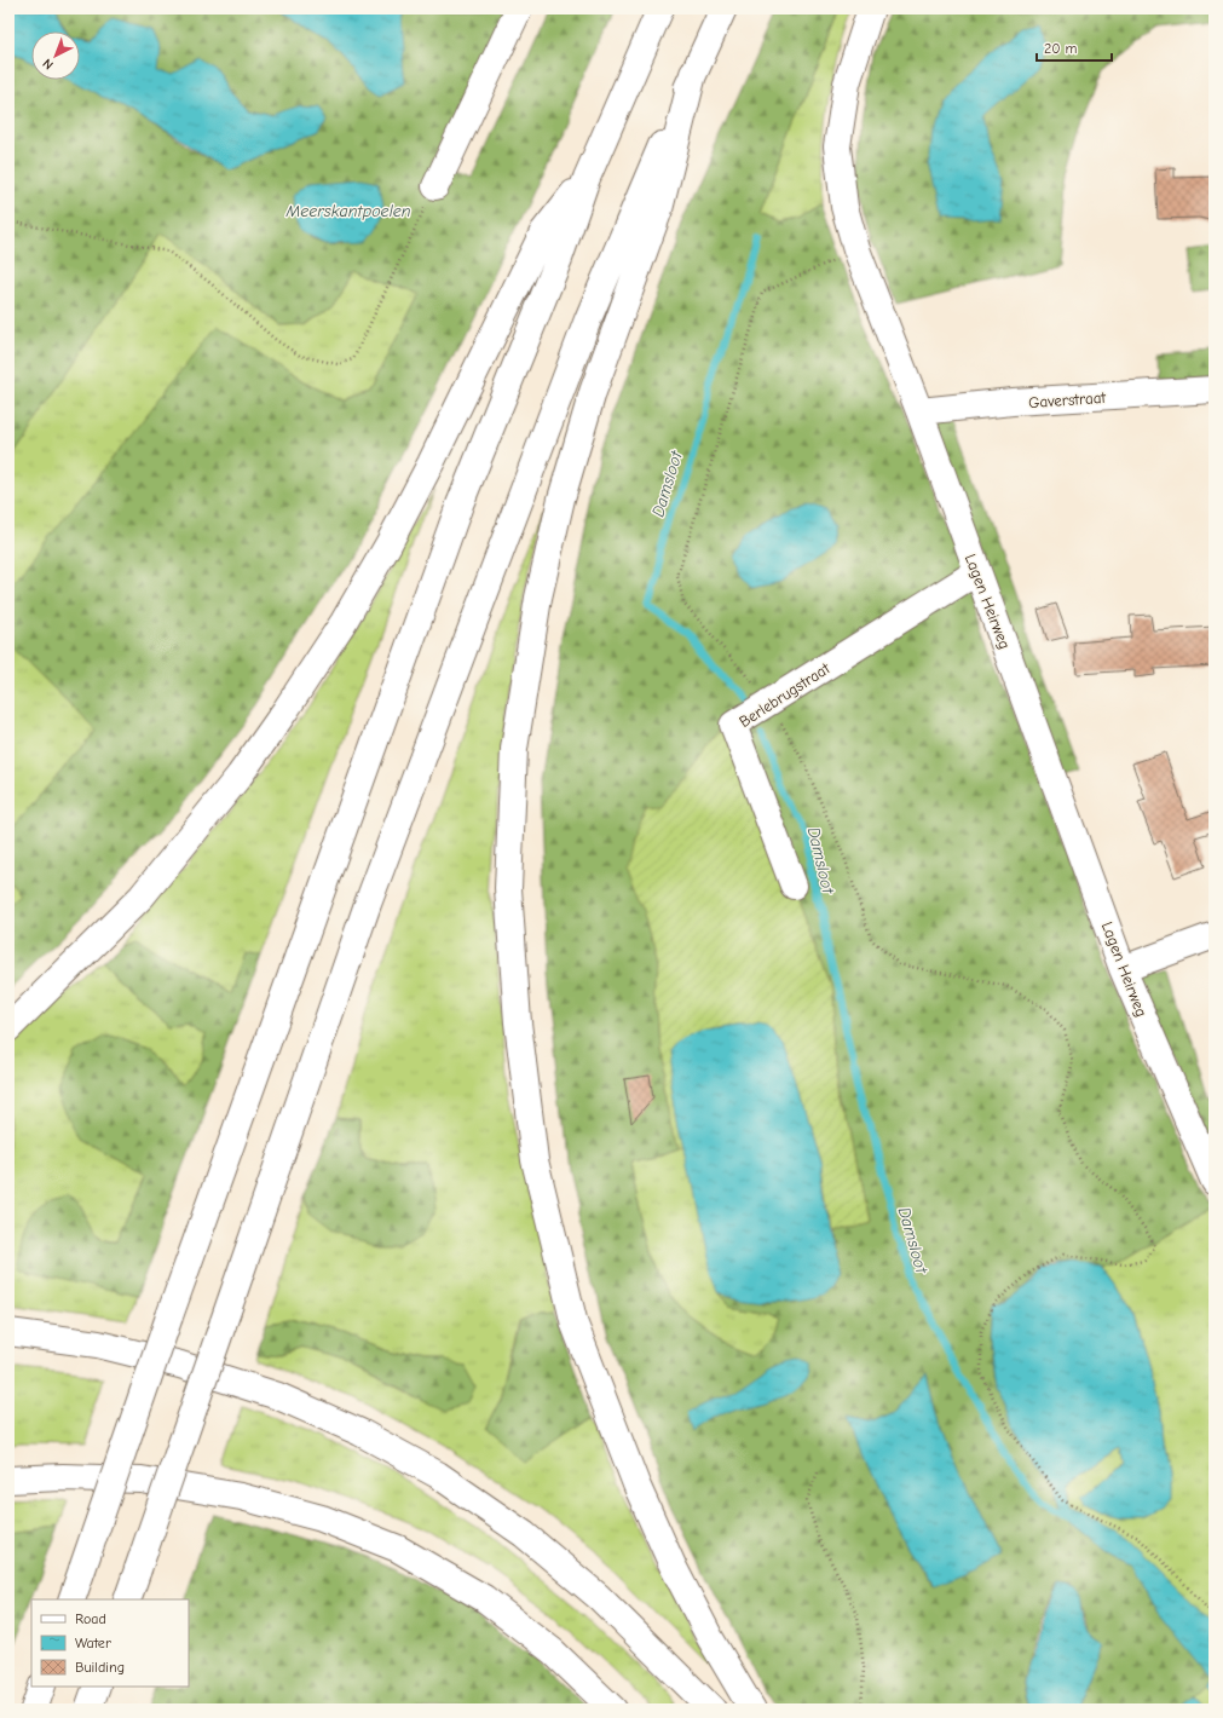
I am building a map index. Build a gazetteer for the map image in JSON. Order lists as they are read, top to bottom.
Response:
{
  "streets": {
    "main road": ["Gaverstraat", "Lagen Heirweg", "Berlebrugstraat"]
  },
  "crossings": [
    ["Gaverstraat", "Lagen Heirweg"],
    ["Lagen Heirweg", "Berlebrugstraat"]
  ],
  "water": ["Meerskantpoelen", "Damsloot"],
  "legend": ["Road", "Water", "Building"],
  "scale_bar": "20 m",
  "north": "bottom left"
}
